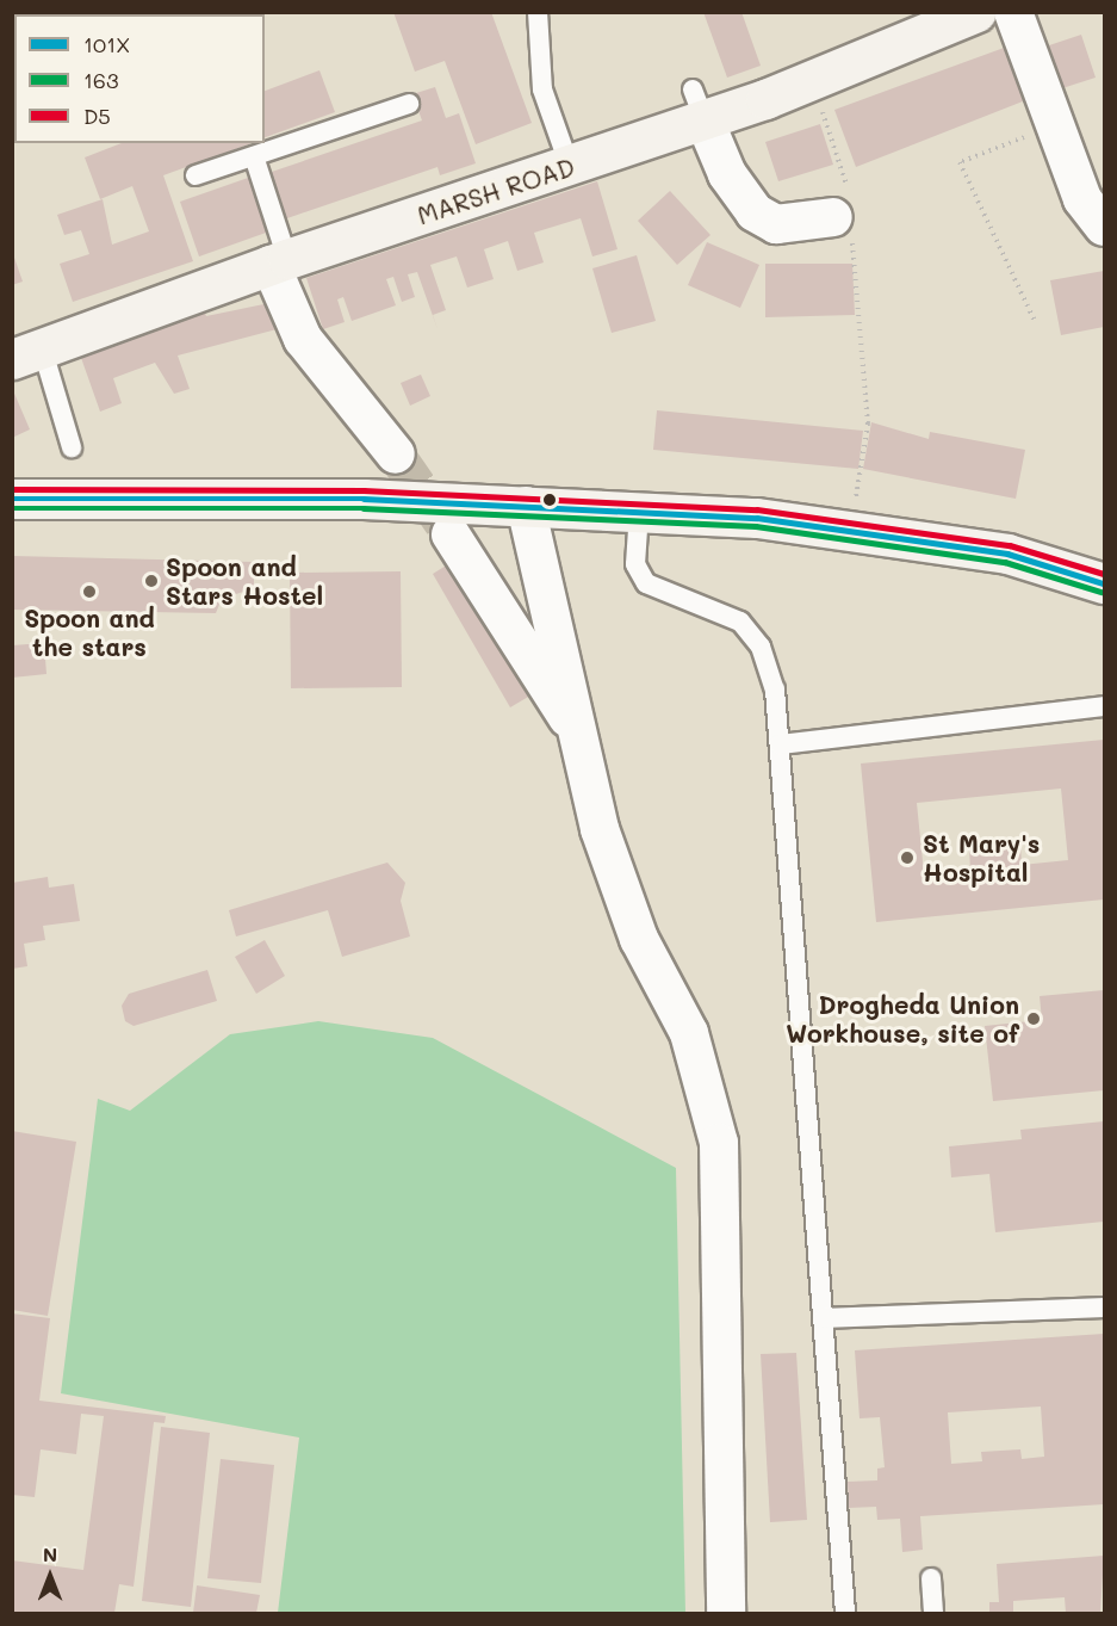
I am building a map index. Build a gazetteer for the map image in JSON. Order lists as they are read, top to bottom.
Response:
{
  "streets": {
    "main road": ["MARSH ROAD"]
  },
  "places": [
    "Spoon and Stars Hostel",
    "Spoon and the stars",
    "St Mary's Hospital",
    "Drogheda Union Workhouse, site of"
  ],
  "lines": ["transit line D5", "transit line 101X", "transit line 163"],
  "legend": ["101X", "163", "D5"],
  "north": "top"
}
